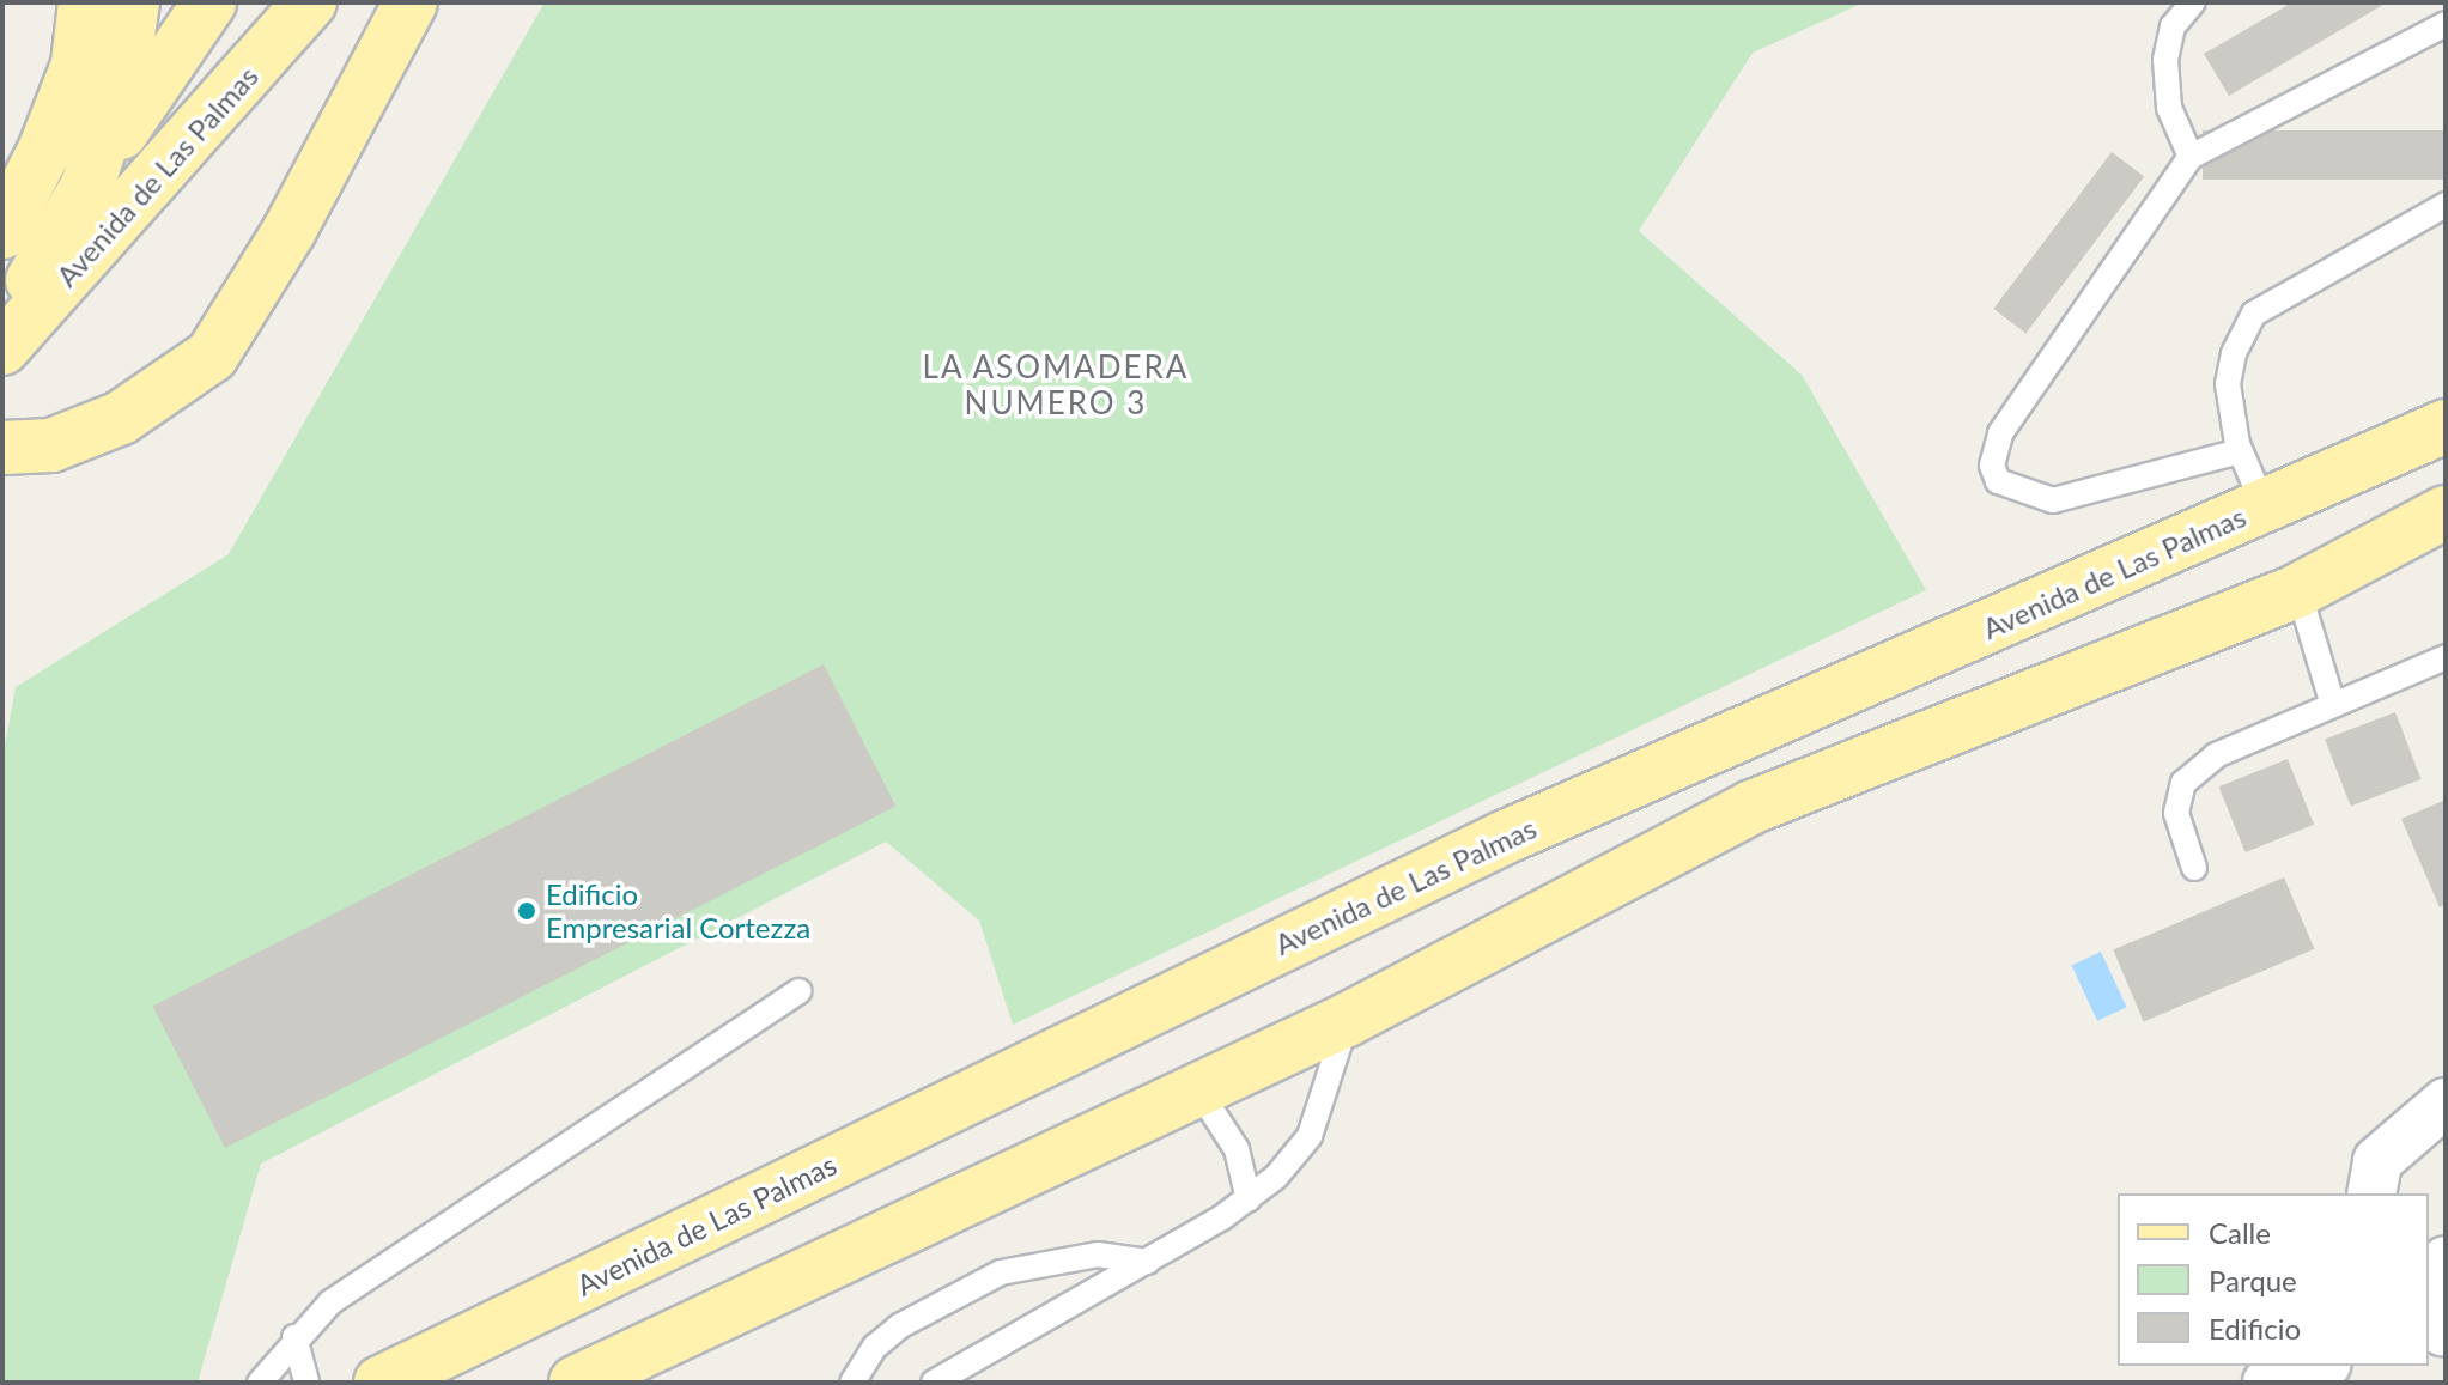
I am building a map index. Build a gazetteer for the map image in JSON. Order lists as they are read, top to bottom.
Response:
{
  "streets": {
    "main road": ["Avenida de Las Palmas"]
  },
  "districts": ["LA ASOMADERA NUMERO 3"],
  "places": ["Edificio Empresarial Cortezza"],
  "legend": ["Calle", "Parque", "Edificio"]
}
